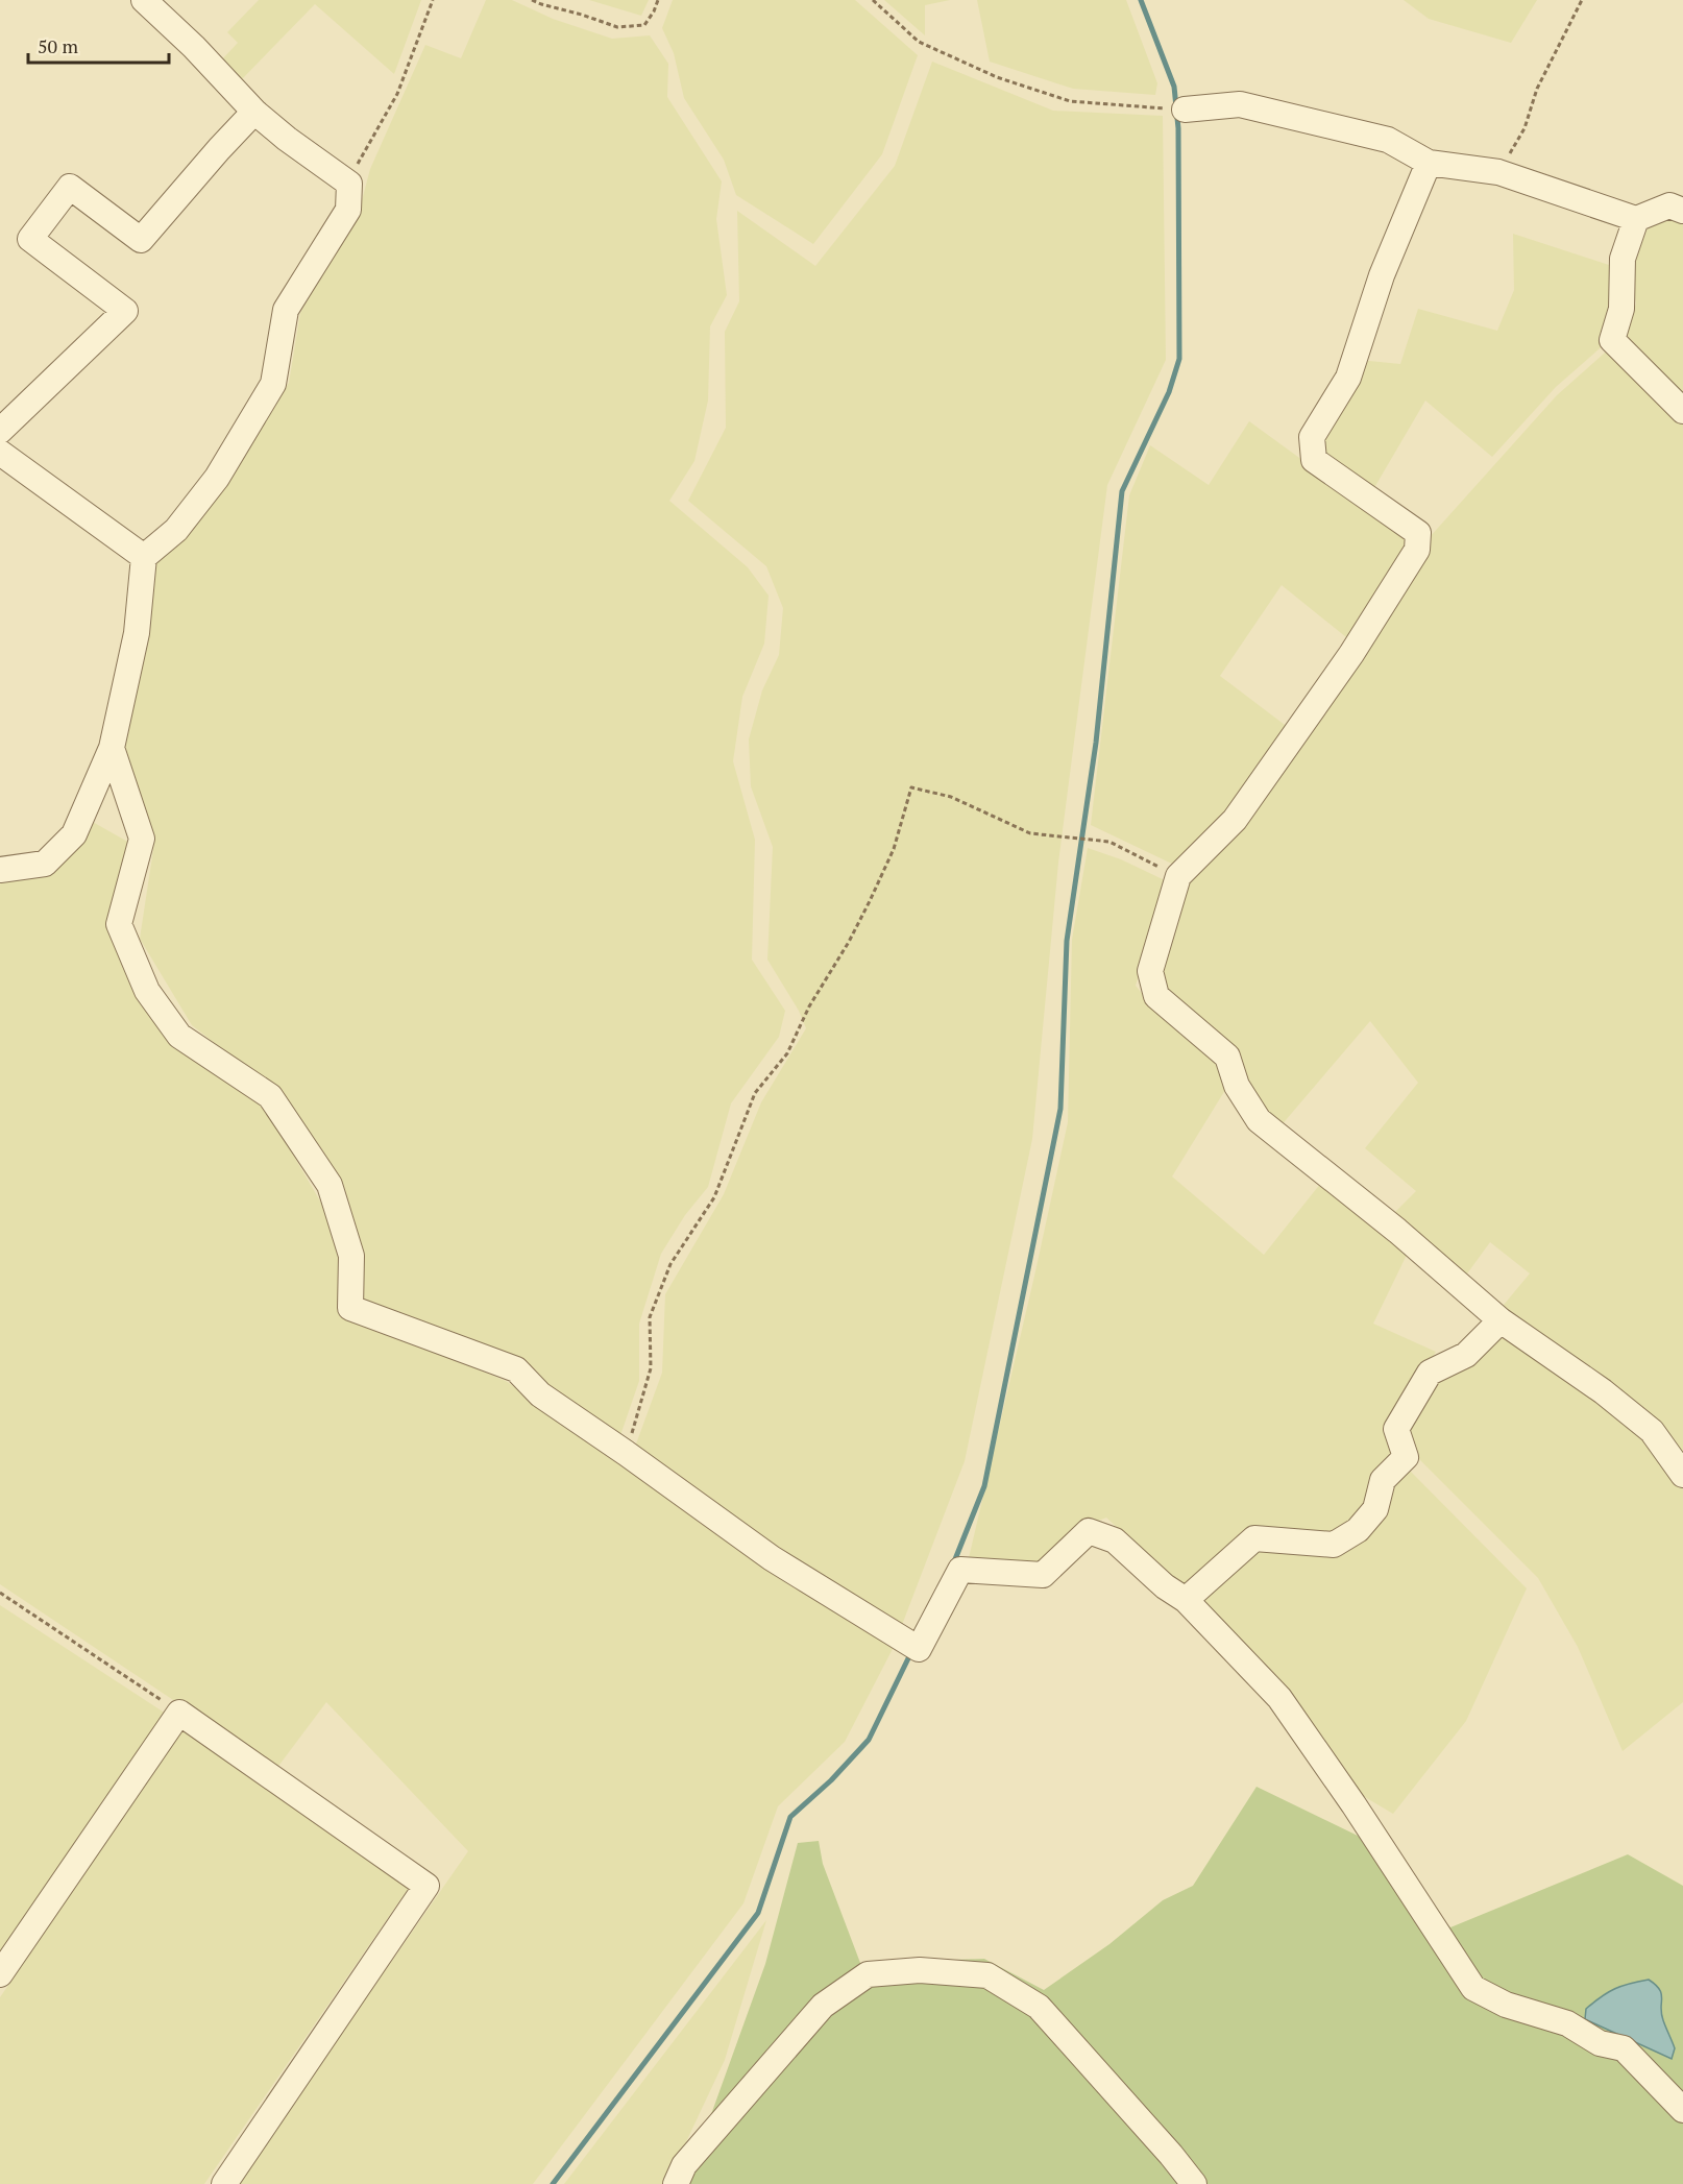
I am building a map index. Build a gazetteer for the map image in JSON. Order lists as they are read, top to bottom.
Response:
{
  "scale_bar": "50 m"
}
